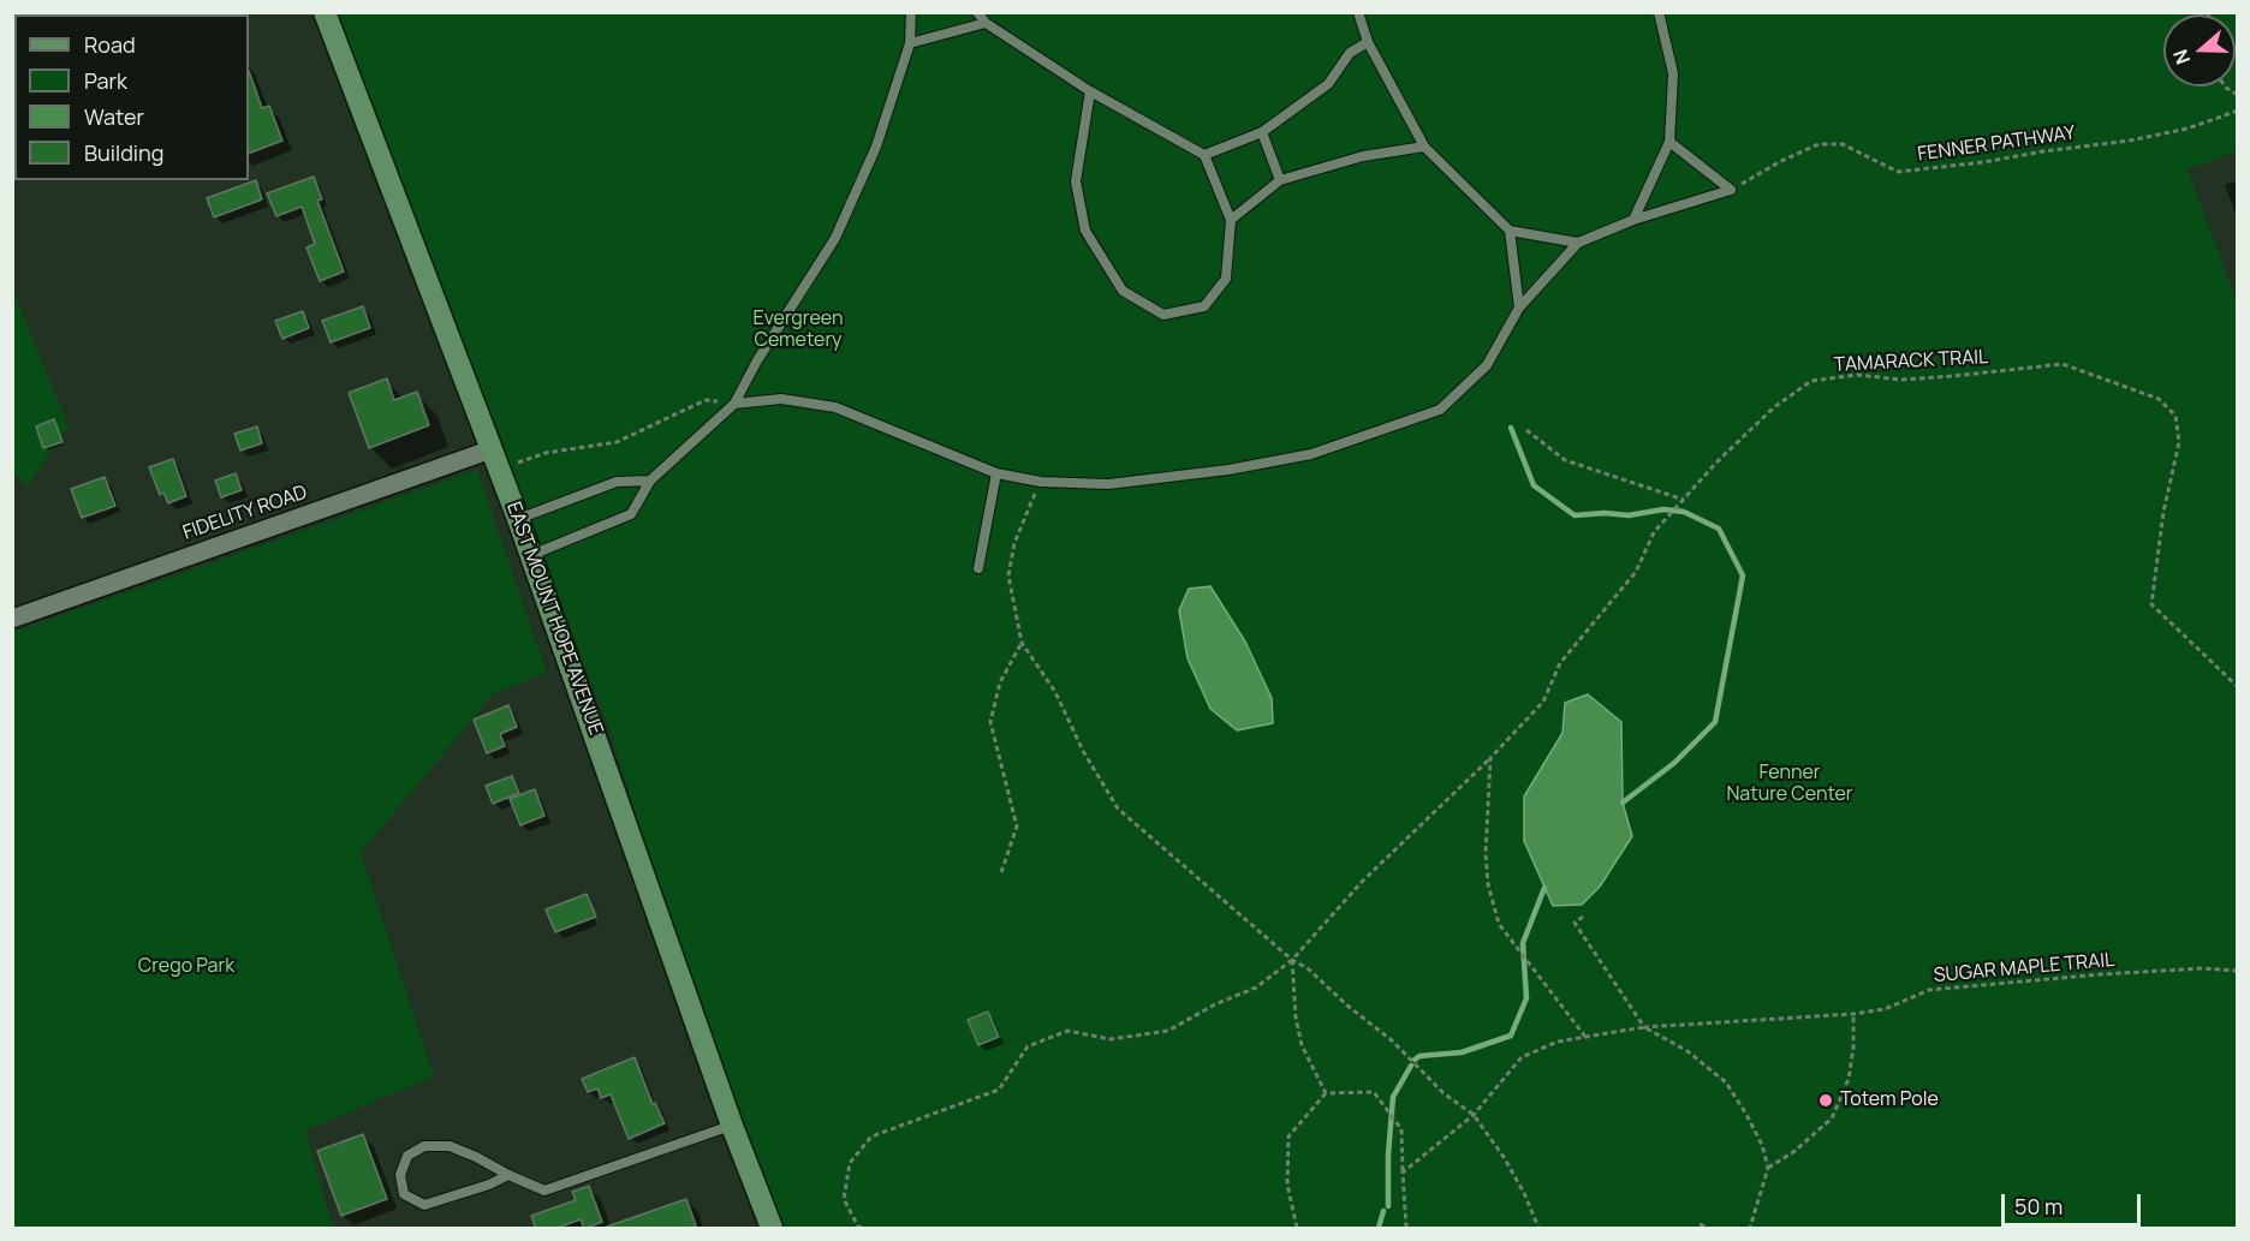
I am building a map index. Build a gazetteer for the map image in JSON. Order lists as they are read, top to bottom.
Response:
{
  "streets": {
    "street": ["FIDELITY ROAD", "EAST MOUNT HOPE AVENUE"],
    "path": ["FENNER PATHWAY", "TAMARACK TRAIL", "SUGAR MAPLE TRAIL"]
  },
  "crossings": [
    ["FIDELITY ROAD", "EAST MOUNT HOPE AVENUE"]
  ],
  "parks": ["Evergreen Cemetery", "Fenner Nature Center", "Crego Park"],
  "places": ["Totem Pole"],
  "legend": [
    "Road",
    "Park",
    "Water",
    "Building"
  ],
  "scale_bar": "50 m",
  "north": "left"
}
